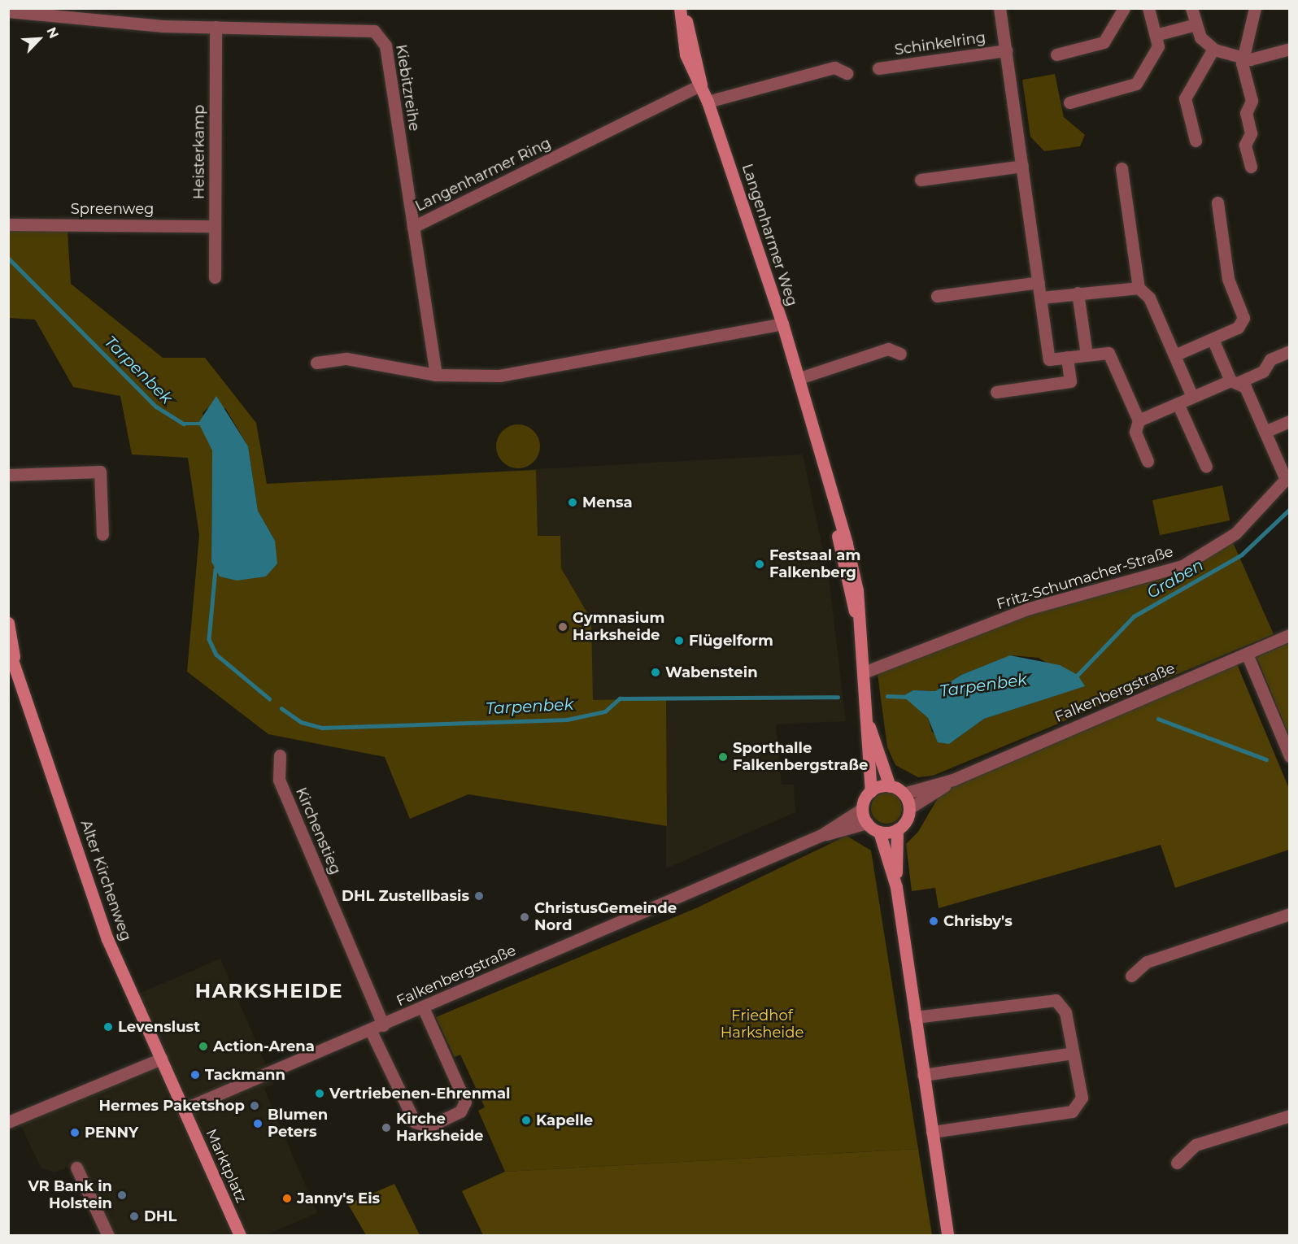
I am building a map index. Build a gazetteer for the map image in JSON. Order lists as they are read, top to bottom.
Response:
{
  "streets": {
    "main road": ["Langenharmer Weg", "Alter Kirchenweg", "Marktplatz"],
    "street": [
      "Schinkelring",
      "Kiebitzreihe",
      "Heisterkamp",
      "Langenharmer Ring",
      "Spreenweg",
      "Fritz-Schumacher-Straße",
      "Falkenbergstraße",
      "Kirchenstieg"
    ]
  },
  "crossings": [
    ["Kiebitzreihe", "Heisterkamp"],
    ["Kiebitzreihe", "Langenharmer Ring"],
    ["Heisterkamp", "Spreenweg"],
    ["Langenharmer Ring", "Langenharmer Weg"],
    ["Langenharmer Weg", "Fritz-Schumacher-Straße"],
    ["Langenharmer Weg", "Falkenbergstraße"],
    ["Falkenbergstraße", "Kirchenstieg"],
    ["Falkenbergstraße", "Alter Kirchenweg"],
    ["Falkenbergstraße", "Marktplatz"],
    ["Alter Kirchenweg", "Marktplatz"]
  ],
  "districts": ["HARKSHEIDE"],
  "water": ["Tarpenbek", "Graben"],
  "parks": ["Friedhof Harksheide"],
  "places": [
    "Mensa",
    "Festsaal am Falkenberg",
    "Gymnasium Harksheide",
    "Flügelform",
    "Wabenstein",
    "Sporthalle Falkenbergstraße",
    "DHL Zustellbasis",
    "ChristusGemeinde Nord",
    "Chrisby's",
    "Levenslust",
    "Action-Arena",
    "Tackmann",
    "Vertriebenen-Ehrenmal",
    "Hermes Paketshop",
    "Kapelle",
    "Blumen Peters",
    "Kirche Harksheide",
    "PENNY",
    "VR Bank in Holstein",
    "Janny's Eis",
    "DHL"
  ],
  "north": "top right"
}
